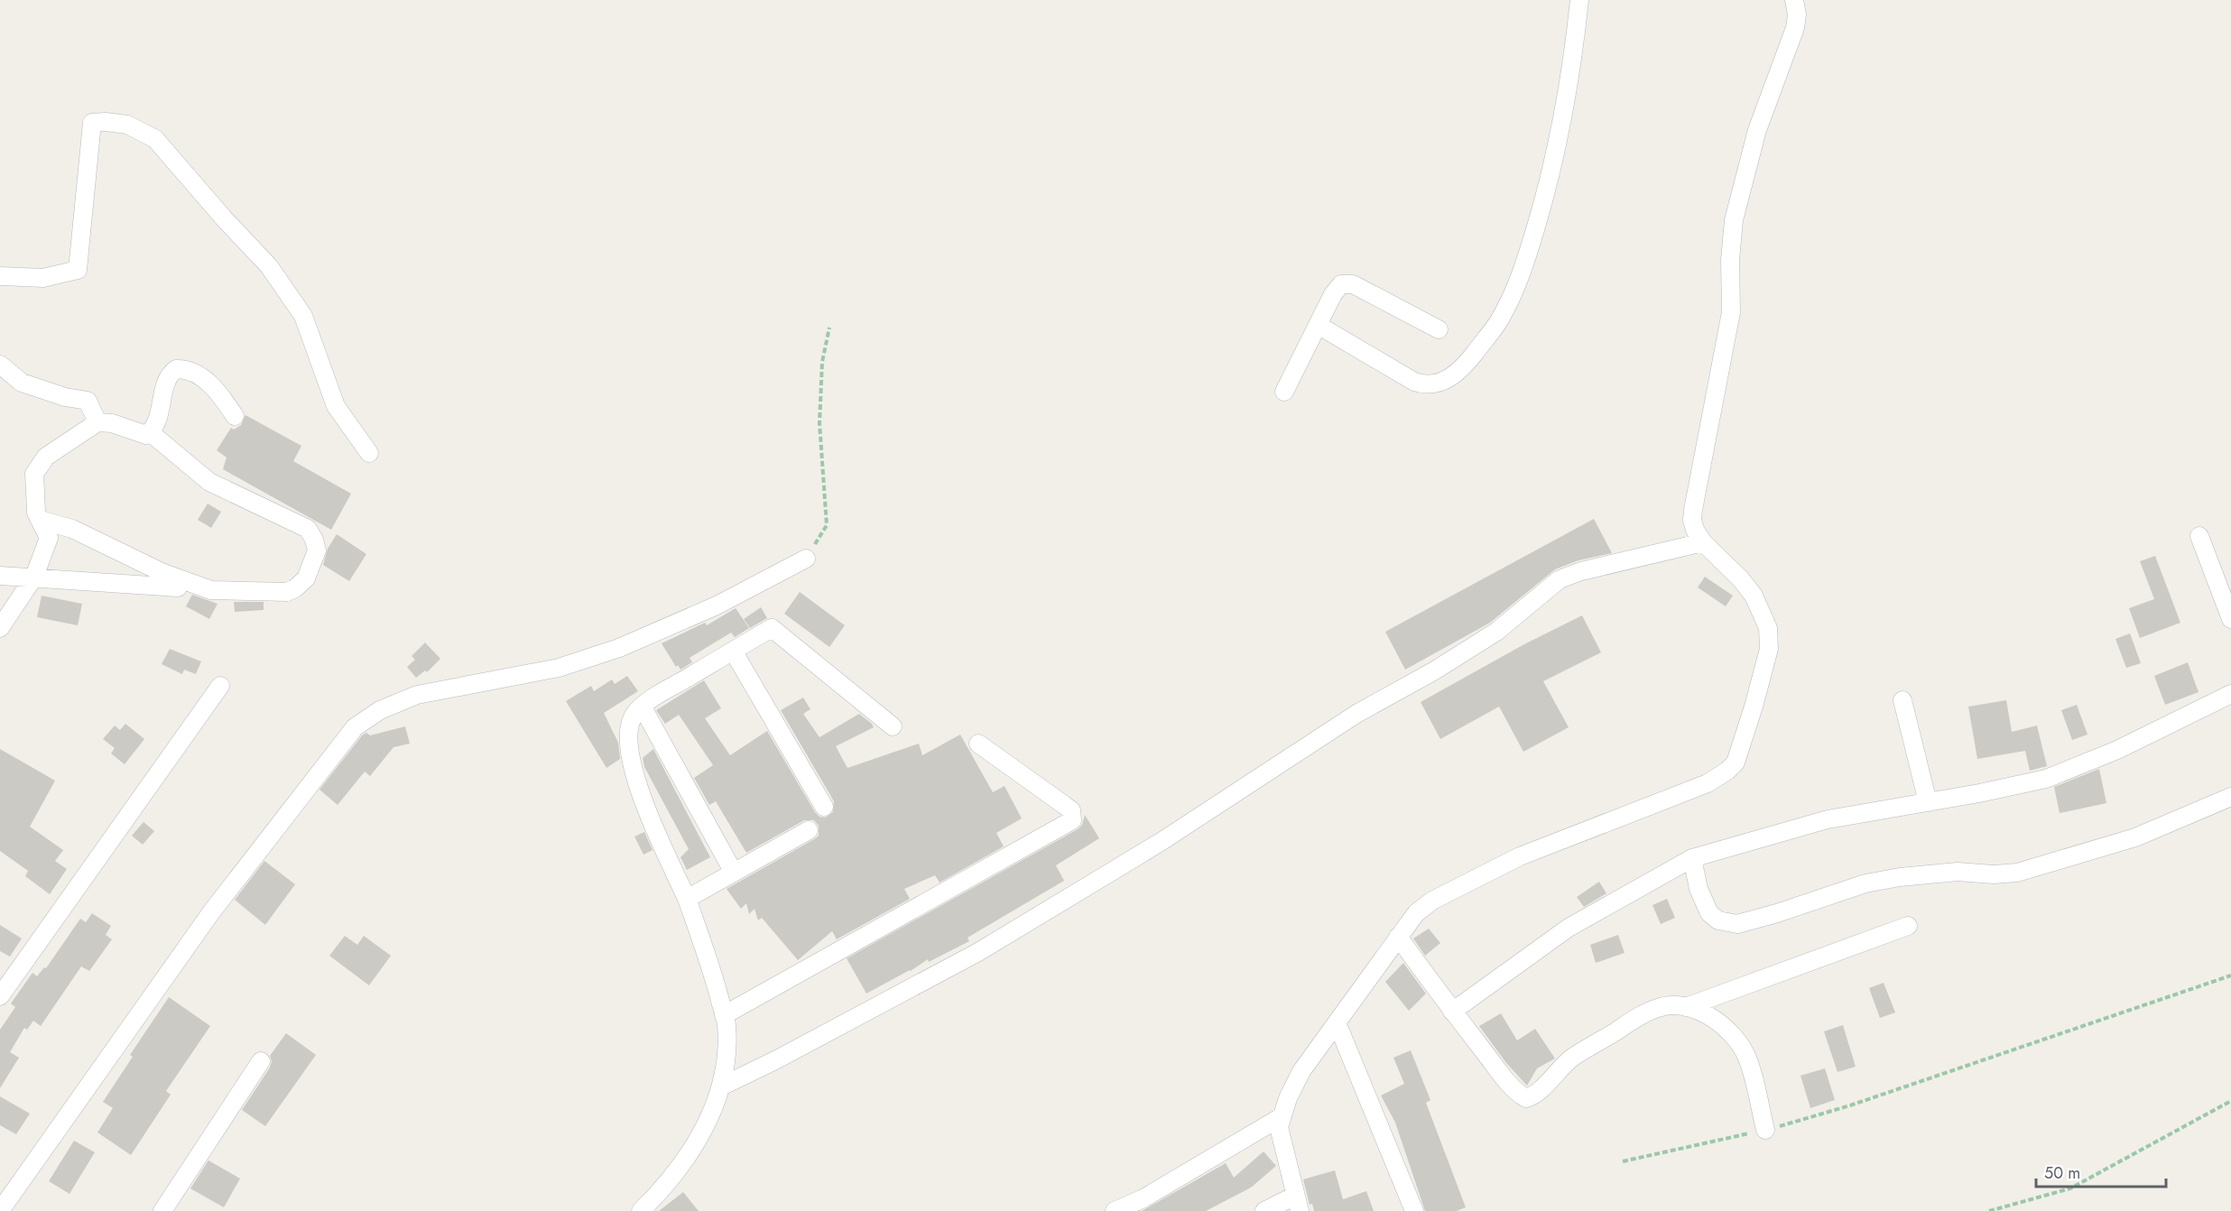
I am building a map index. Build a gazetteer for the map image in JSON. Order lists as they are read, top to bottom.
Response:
{
  "scale_bar": "50 m"
}
